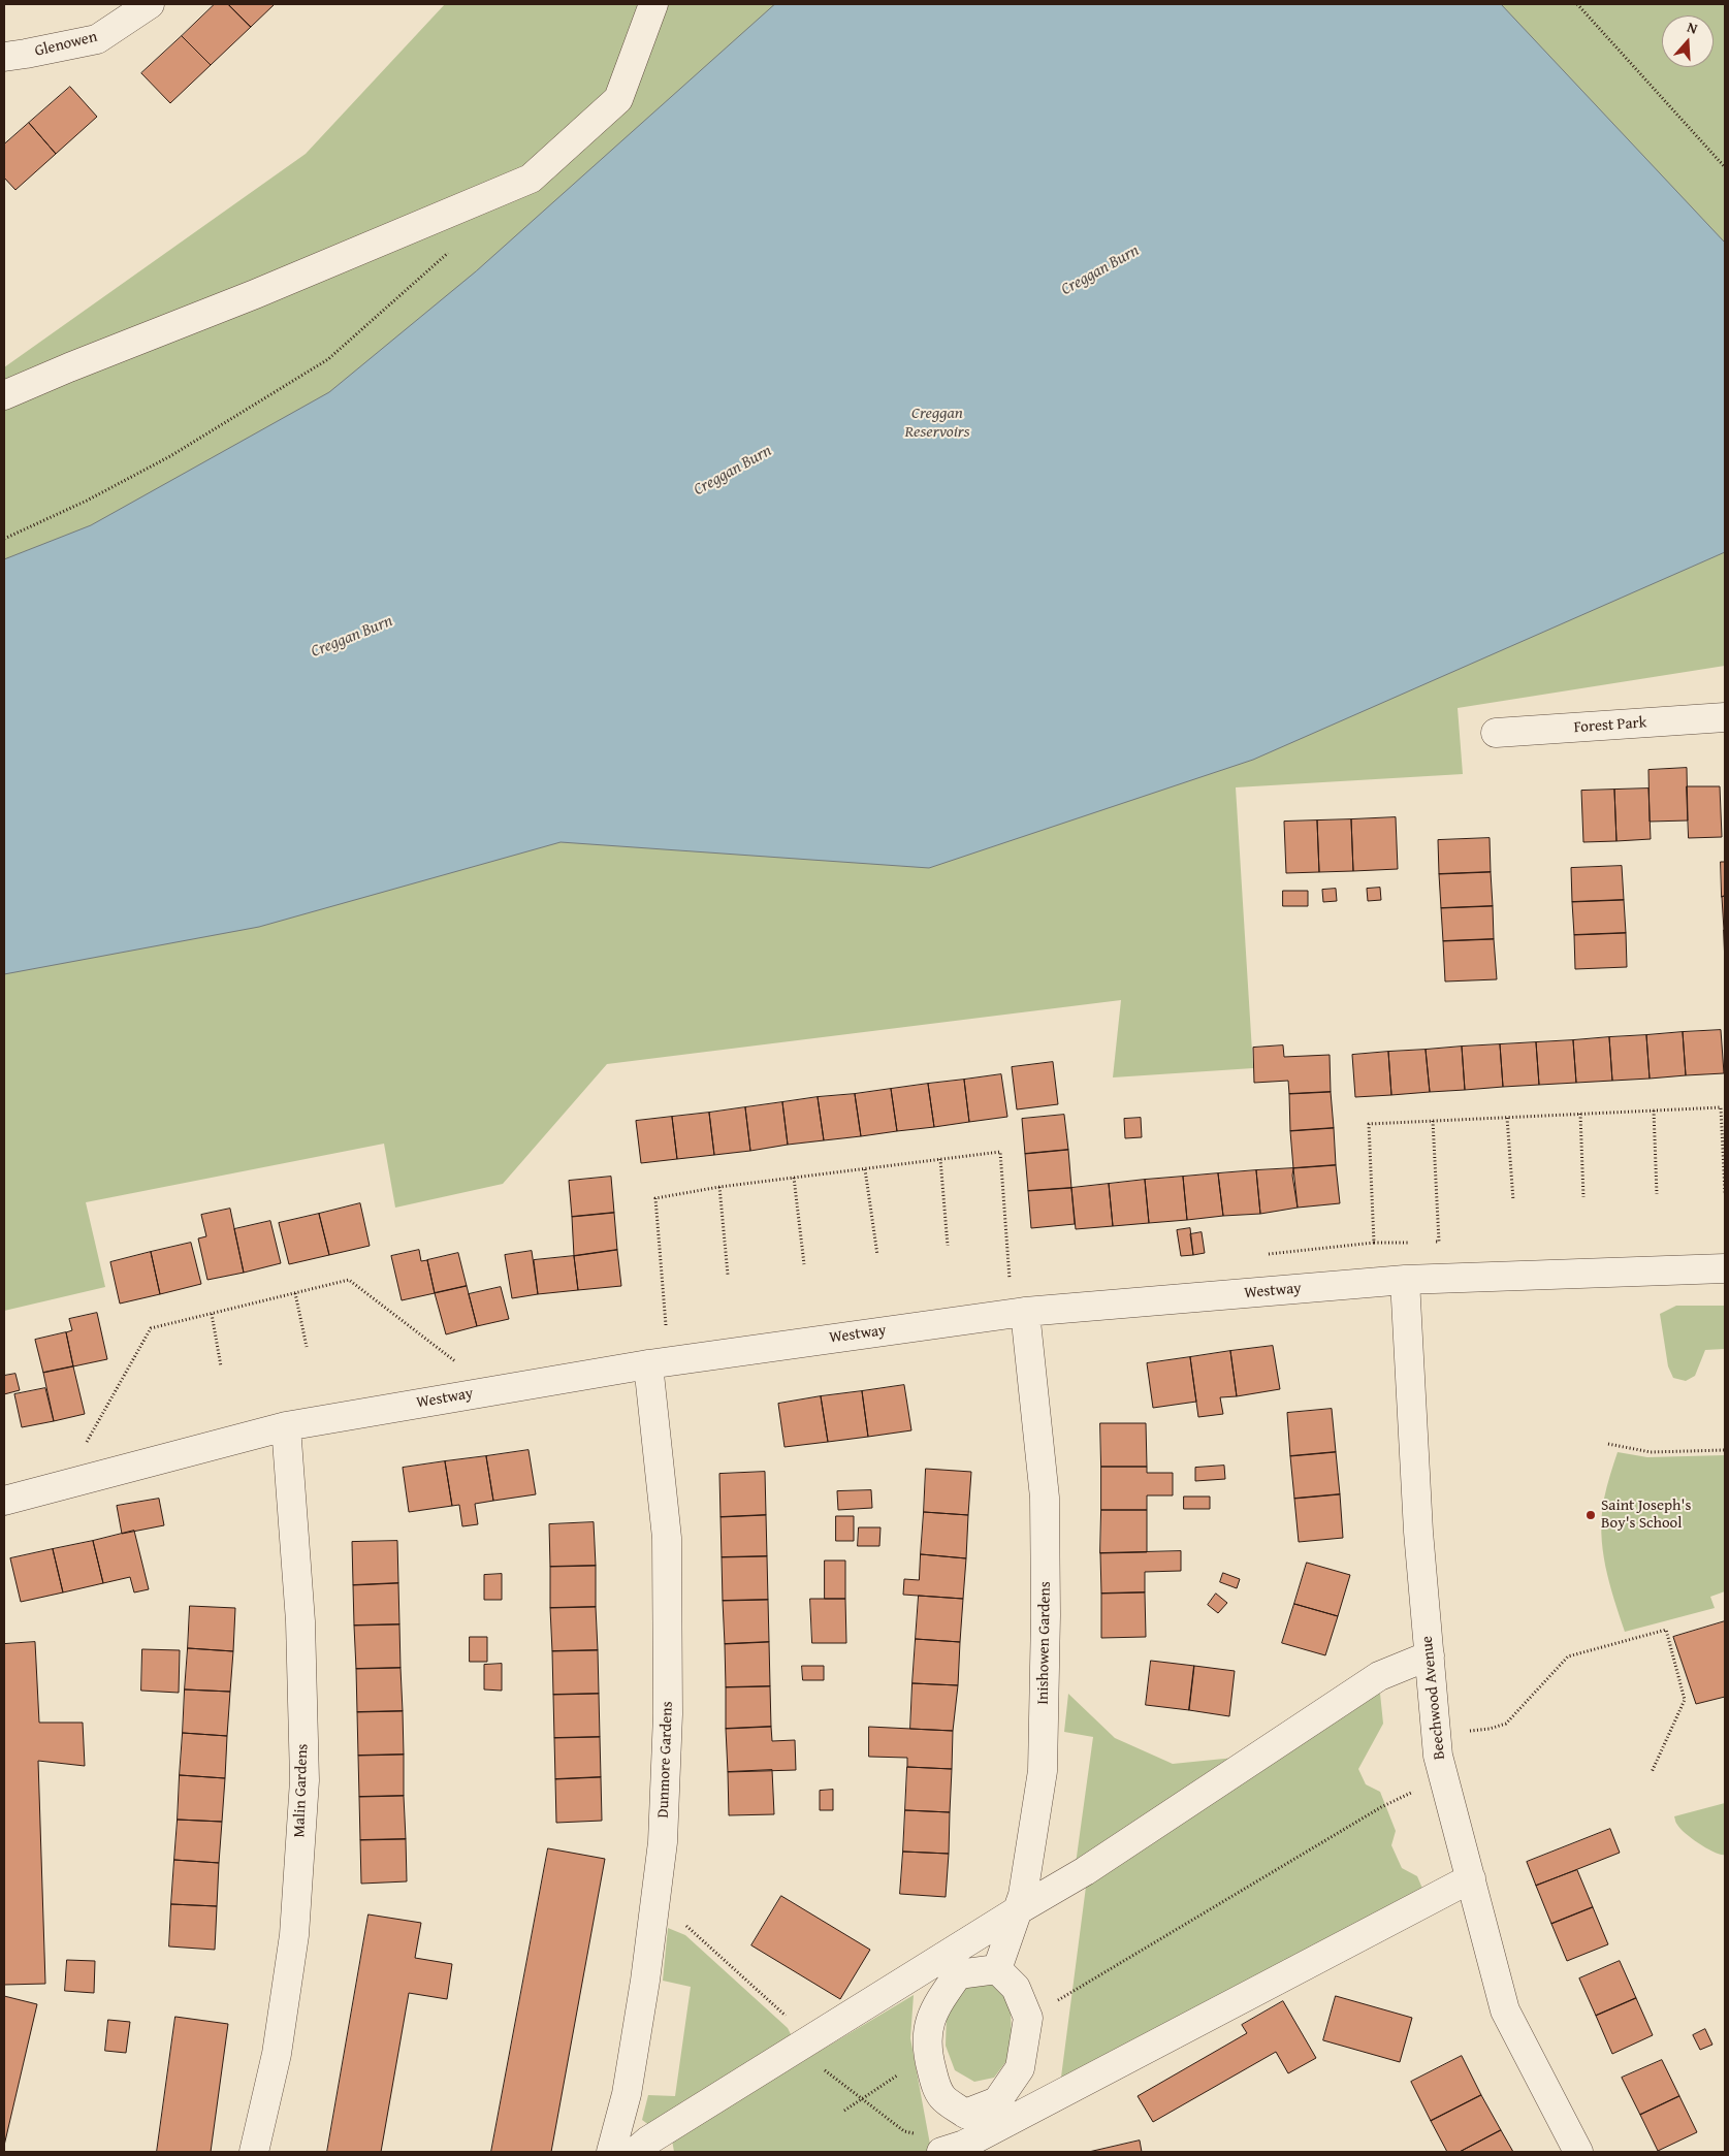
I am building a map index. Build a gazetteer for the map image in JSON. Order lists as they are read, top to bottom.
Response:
{
  "streets": {
    "street": [
      "Glenowen",
      "Forest Park",
      "Westway",
      "Inishowen Gardens",
      "Beechwood Avenue",
      "Dunmore Gardens",
      "Malin Gardens"
    ]
  },
  "crossings": [
    ["Westway", "Inishowen Gardens"],
    ["Westway", "Beechwood Avenue"],
    ["Westway", "Dunmore Gardens"],
    ["Westway", "Malin Gardens"]
  ],
  "water": ["Creggan Burn", "Creggan Reservoirs"],
  "places": ["Saint Joseph's Boy's School"],
  "north": "top"
}
